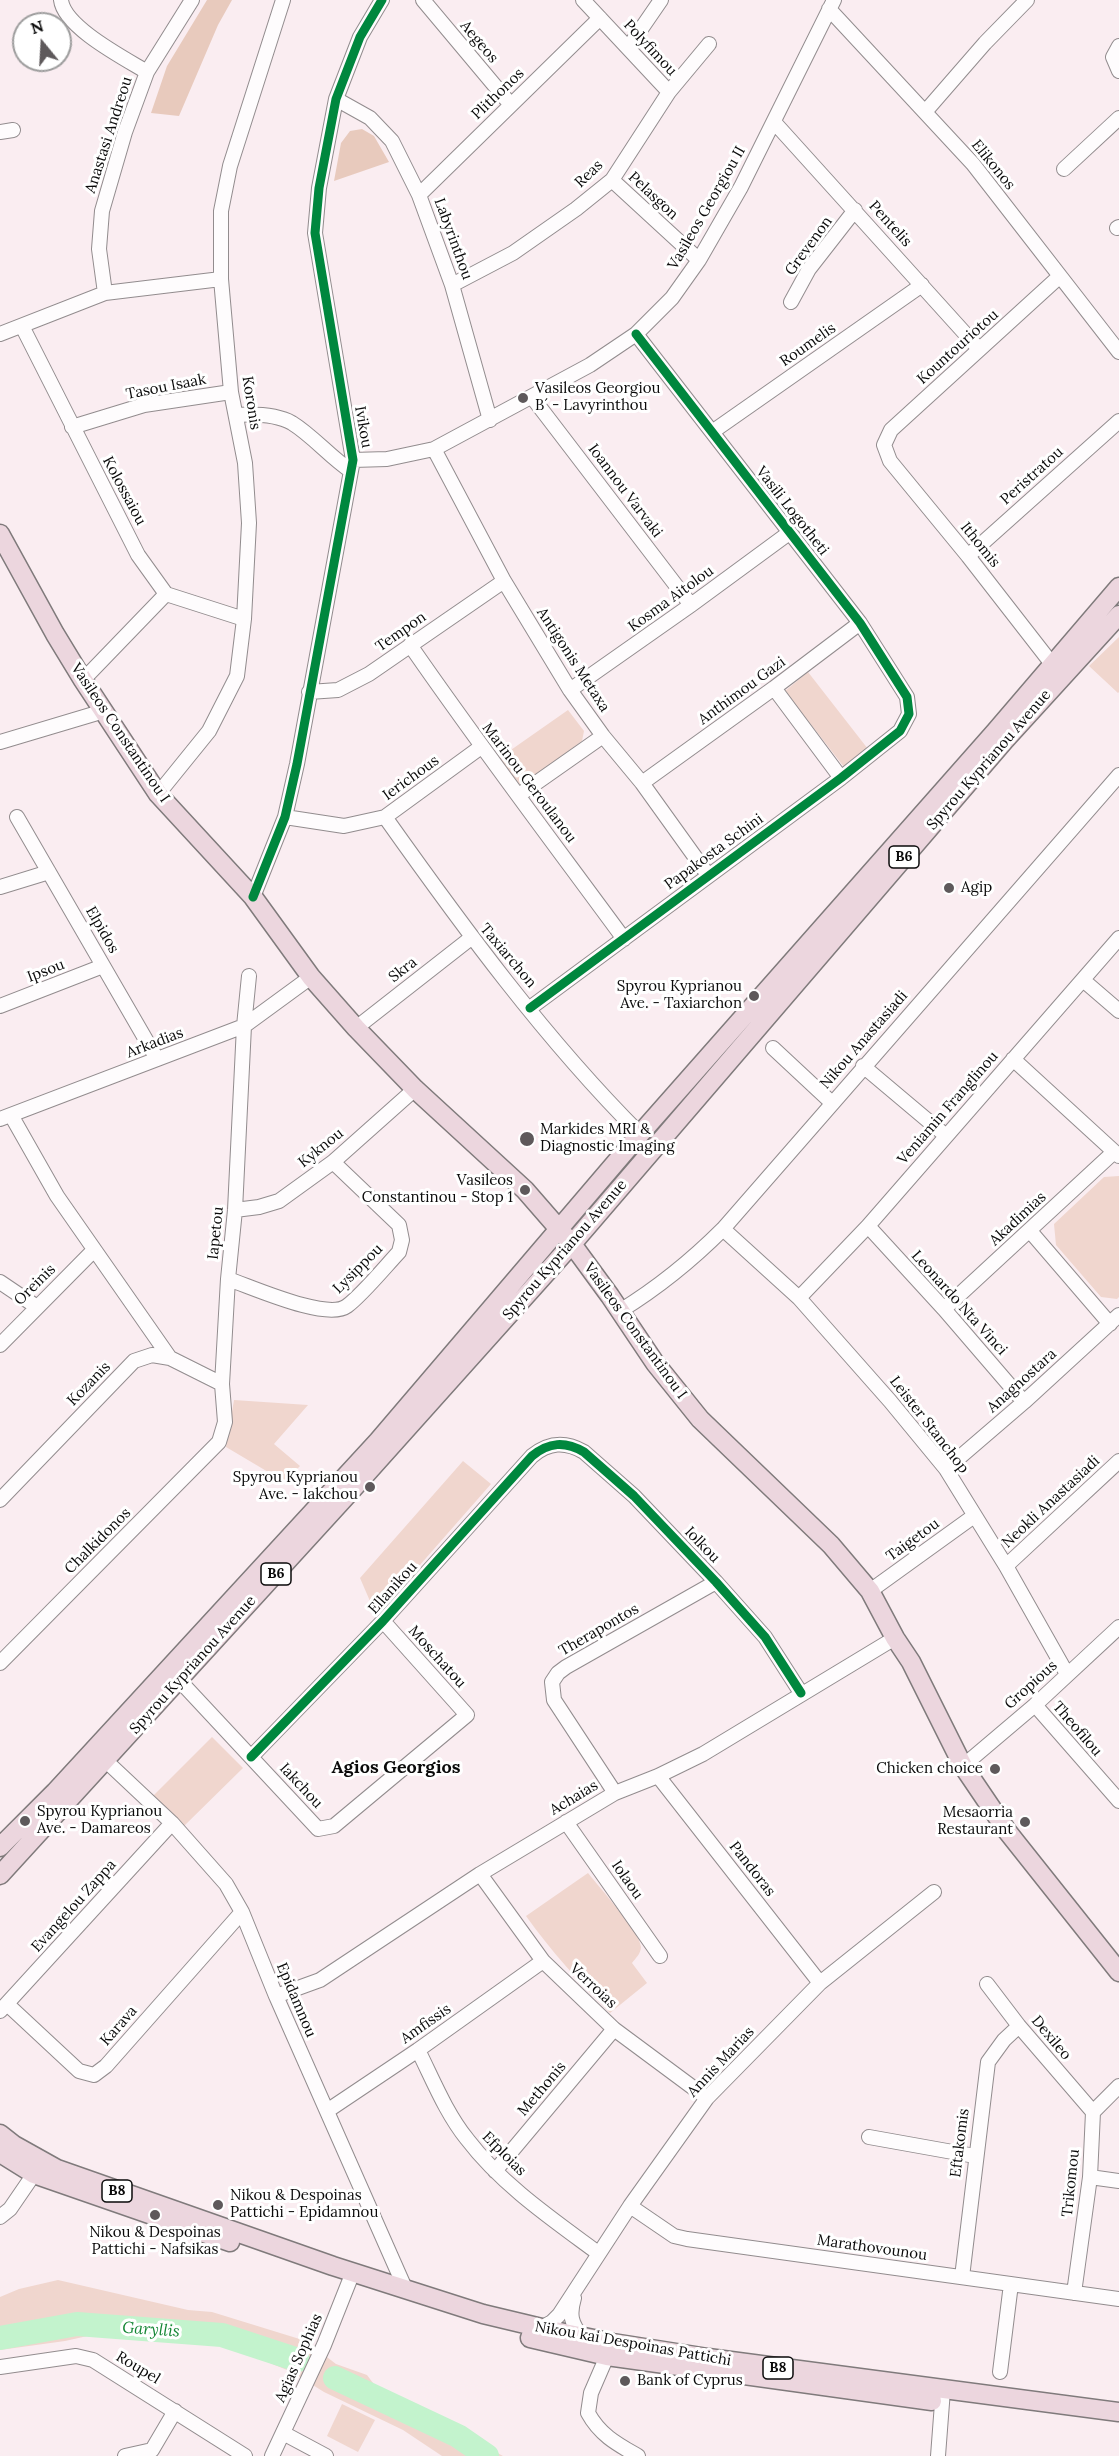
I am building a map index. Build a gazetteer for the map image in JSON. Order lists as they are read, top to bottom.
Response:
{
  "streets": {
    "main road": [
      "Vasileos Constantinou I",
      "Spyrou Kyprianou Avenue",
      "B6",
      "B8",
      "Nikou kai Despoinas Pattichi"
    ],
    "street": [
      "Aegeos",
      "Polyfimou",
      "Plithonos",
      "Anastasi Andreou",
      "Elikonos",
      "Reas",
      "Pelasgon",
      "Vasileos Georgiou II",
      "Pentelis",
      "Labyrinthou",
      "Grevenon",
      "Roumelis",
      "Kountouriotou",
      "Tasou Isaak",
      "Koronis",
      "Ivikou",
      "Peristratou",
      "Kolossaiou",
      "Ioannou Varvaki",
      "Vasili Logotheti",
      "Ithomis",
      "Kosma Aitolou",
      "Tempon",
      "Antigonis Metaxa",
      "Anthimou Gazi",
      "Ierichous",
      "Marinou Geroulanou",
      "Papakosta Schini",
      "Elpidos",
      "Taxiarchon",
      "Skra",
      "Ipsou",
      "Nikou Anastasiadi",
      "Arkadias",
      "Veniamin Franglinou",
      "Kyknou",
      "Akadimias",
      "Iapetou",
      "Lysippou",
      "Oreinis",
      "Leonardo Nta Vinci",
      "Anagnostara",
      "Kozanis",
      "Leister Stanchop",
      "Neokli Anastasiadi",
      "Taigetou",
      "Chalkidonos",
      "Iolkou",
      "Ellanikou",
      "Therapontos",
      "Moschatou",
      "Gropious",
      "Theofilou",
      "Iakchou",
      "Achaias",
      "Pandoras",
      "Iolaou",
      "Evangelou Zappa",
      "Verroias",
      "Epidamnou",
      "Amfissis",
      "Karava",
      "Dexileo",
      "Annis Marias",
      "Methonis",
      "Eftakomis",
      "Efploias",
      "Trikomou",
      "Marathovounou",
      "Agias Sophias",
      "Roupel"
    ]
  },
  "crossings": [
    ["Aegeos", "Plithonos"],
    ["Polyfimou", "Plithonos"],
    ["Polyfimou", "Reas"],
    ["Plithonos", "Labyrinthou"],
    ["Elikonos", "Vasileos Georgiou II"],
    ["Elikonos", "Kountouriotou"],
    ["Reas", "Pelasgon"],
    ["Reas", "Labyrinthou"],
    ["Pelasgon", "Vasileos Georgiou II"],
    ["Vasileos Georgiou II", "Pentelis"],
    ["Vasileos Georgiou II", "Labyrinthou"],
    ["Vasileos Georgiou II", "Ivikou"],
    ["Vasileos Georgiou II", "Ioannou Varvaki"],
    ["Vasileos Georgiou II", "Vasili Logotheti"],
    ["Vasileos Georgiou II", "Antigonis Metaxa"],
    ["Pentelis", "Grevenon"],
    ["Pentelis", "Roumelis"],
    ["Pentelis", "Kountouriotou"],
    ["Labyrinthou", "Ivikou"],
    ["Roumelis", "Vasili Logotheti"],
    ["Kountouriotou", "Ithomis"],
    ["Tasou Isaak", "Koronis"],
    ["Tasou Isaak", "Kolossaiou"],
    ["Koronis", "Vasileos Constantinou I"],
    ["Ivikou", "Tempon"],
    ["Ivikou", "Vasileos Constantinou I"],
    ["Ivikou", "Ierichous"],
    ["Peristratou", "Ithomis"],
    ["Ioannou Varvaki", "Kosma Aitolou"],
    ["Vasili Logotheti", "Kosma Aitolou"],
    ["Vasili Logotheti", "Anthimou Gazi"],
    ["Vasili Logotheti", "Papakosta Schini"],
    ["Ithomis", "Spyrou Kyprianou Avenue"],
    ["Kosma Aitolou", "Antigonis Metaxa"],
    ["Tempon", "Antigonis Metaxa"],
    ["Tempon", "Marinou Geroulanou"],
    ["Antigonis Metaxa", "Anthimou Gazi"],
    ["Antigonis Metaxa", "Papakosta Schini"],
    ["Vasileos Constantinou I", "Spyrou Kyprianou Avenue"],
    ["Vasileos Constantinou I", "Skra"],
    ["Vasileos Constantinou I", "Nikou Anastasiadi"],
    ["Vasileos Constantinou I", "Arkadias"],
    ["Vasileos Constantinou I", "Kyknou"],
    ["Vasileos Constantinou I", "Taigetou"],
    ["Vasileos Constantinou I", "Gropious"],
    ["Vasileos Constantinou I", "Achaias"],
    ["Spyrou Kyprianou Avenue", "Taxiarchon"],
    ["Spyrou Kyprianou Avenue", "Iakchou"],
    ["Spyrou Kyprianou Avenue", "Epidamnou"],
    ["Ierichous", "Marinou Geroulanou"],
    ["Ierichous", "Taxiarchon"],
    ["Marinou Geroulanou", "Papakosta Schini"],
    ["Papakosta Schini", "Taxiarchon"],
    ["Elpidos", "Ipsou"],
    ["Elpidos", "Arkadias"],
    ["Taxiarchon", "Skra"],
    ["Nikou Anastasiadi", "Leister Stanchop"],
    ["Arkadias", "Iapetou"],
    ["Veniamin Franglinou", "Leonardo Nta Vinci"],
    ["Veniamin Franglinou", "Leister Stanchop"],
    ["Kyknou", "Iapetou"],
    ["Kyknou", "Lysippou"],
    ["Akadimias", "Leonardo Nta Vinci"],
    ["Iapetou", "Lysippou"],
    ["Iapetou", "Kozanis"],
    ["Iapetou", "Chalkidonos"],
    ["Leonardo Nta Vinci", "Anagnostara"],
    ["Anagnostara", "Leister Stanchop"],
    ["Leister Stanchop", "Neokli Anastasiadi"],
    ["Leister Stanchop", "Taigetou"],
    ["Leister Stanchop", "Gropious"],
    ["Iolkou", "Ellanikou"],
    ["Iolkou", "Therapontos"],
    ["Iolkou", "Achaias"],
    ["Ellanikou", "Moschatou"],
    ["Ellanikou", "Iakchou"],
    ["Therapontos", "Achaias"],
    ["Moschatou", "Iakchou"],
    ["Gropious", "Theofilou"],
    ["Achaias", "Pandoras"],
    ["Achaias", "Iolaou"],
    ["Achaias", "Verroias"],
    ["Achaias", "Epidamnou"],
    ["Pandoras", "Annis Marias"],
    ["Evangelou Zappa", "Epidamnou"],
    ["Evangelou Zappa", "Karava"],
    ["Verroias", "Amfissis"],
    ["Verroias", "Annis Marias"],
    ["Verroias", "Methonis"],
    ["Epidamnou", "Amfissis"],
    ["Epidamnou", "Karava"],
    ["Epidamnou", "Nikou kai Despoinas Pattichi"],
    ["Amfissis", "Efploias"],
    ["Dexileo", "Eftakomis"],
    ["Dexileo", "Trikomou"],
    ["Annis Marias", "Efploias"],
    ["Annis Marias", "Marathovounou"],
    ["Annis Marias", "Nikou kai Despoinas Pattichi"],
    ["Methonis", "Efploias"],
    ["Eftakomis", "Marathovounou"],
    ["Trikomou", "Marathovounou"],
    ["Nikou kai Despoinas Pattichi", "Agias Sophias"]
  ],
  "districts": ["Agios Georgios"],
  "water": ["Garyllis"],
  "places": [
    "Vasileos Georgiou B´ - Lavyrinthou",
    "Agip",
    "Spyrou Kyprianou Ave. - Taxiarchon",
    "Markides MRI & Diagnostic Imaging",
    "Vasileos Constantinou - Stop 1",
    "Spyrou Kyprianou Ave. - Iakchou",
    "Chicken choice",
    "Spyrou Kyprianou Ave. - Damareos",
    "Mesaorria Restaurant",
    "Nikou & Despoinas Pattichi - Epidamnou",
    "Nikou & Despoinas Pattichi - Nafsikas",
    "Bank of Cyprus"
  ],
  "north": "top"
}
